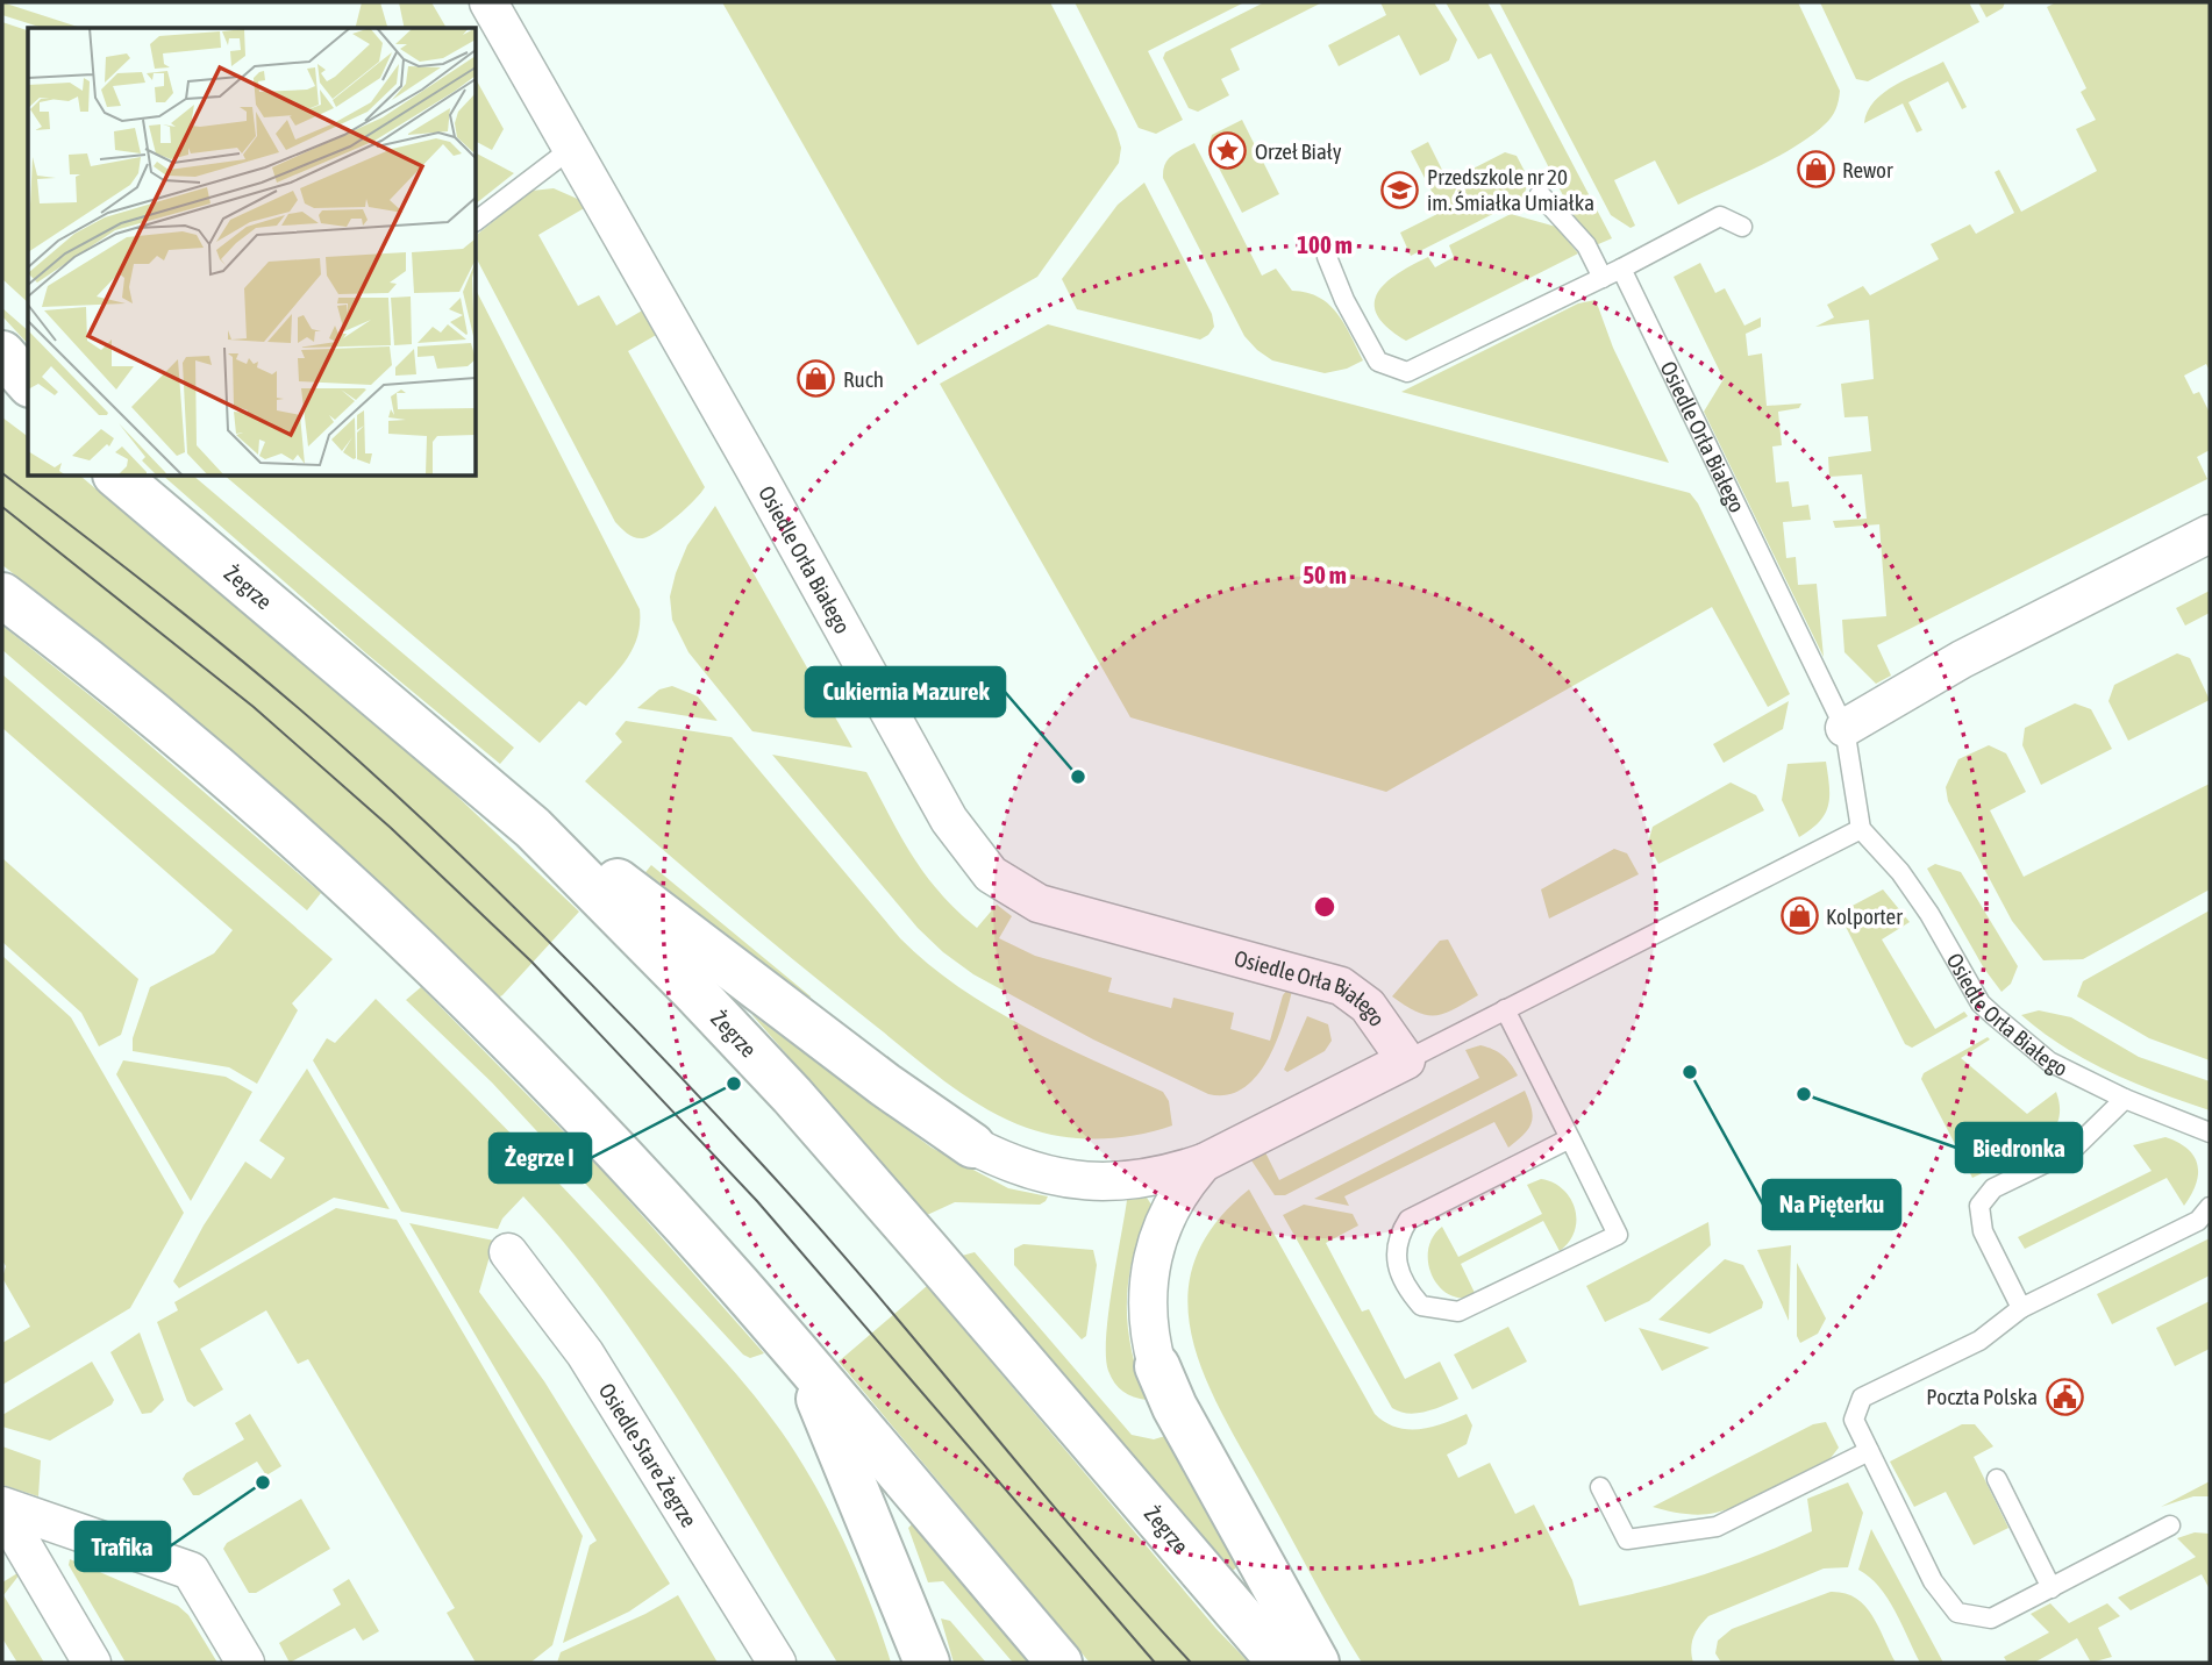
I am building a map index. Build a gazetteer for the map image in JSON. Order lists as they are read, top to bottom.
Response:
{
  "streets": {
    "street": ["Osiedle Orła Białego", "Żegrze", "Osiedle Stare Żegrze"]
  },
  "places": {
    "place": ["Orzeł Biały"],
    "shop": ["Rewor", "Ruch", "Kolporter"],
    "school or university": ["Przedszkole nr 20 im. Śmiałka Umiałka"],
    "other": [
      "Cukiernia Mazurek",
      "Na Pięterku",
      "Żegrze I",
      "Biedronka",
      "Trafika"
    ],
    "public building": ["Poczta Polska"]
  },
  "rings": ["100 m", "50 m"]
}
